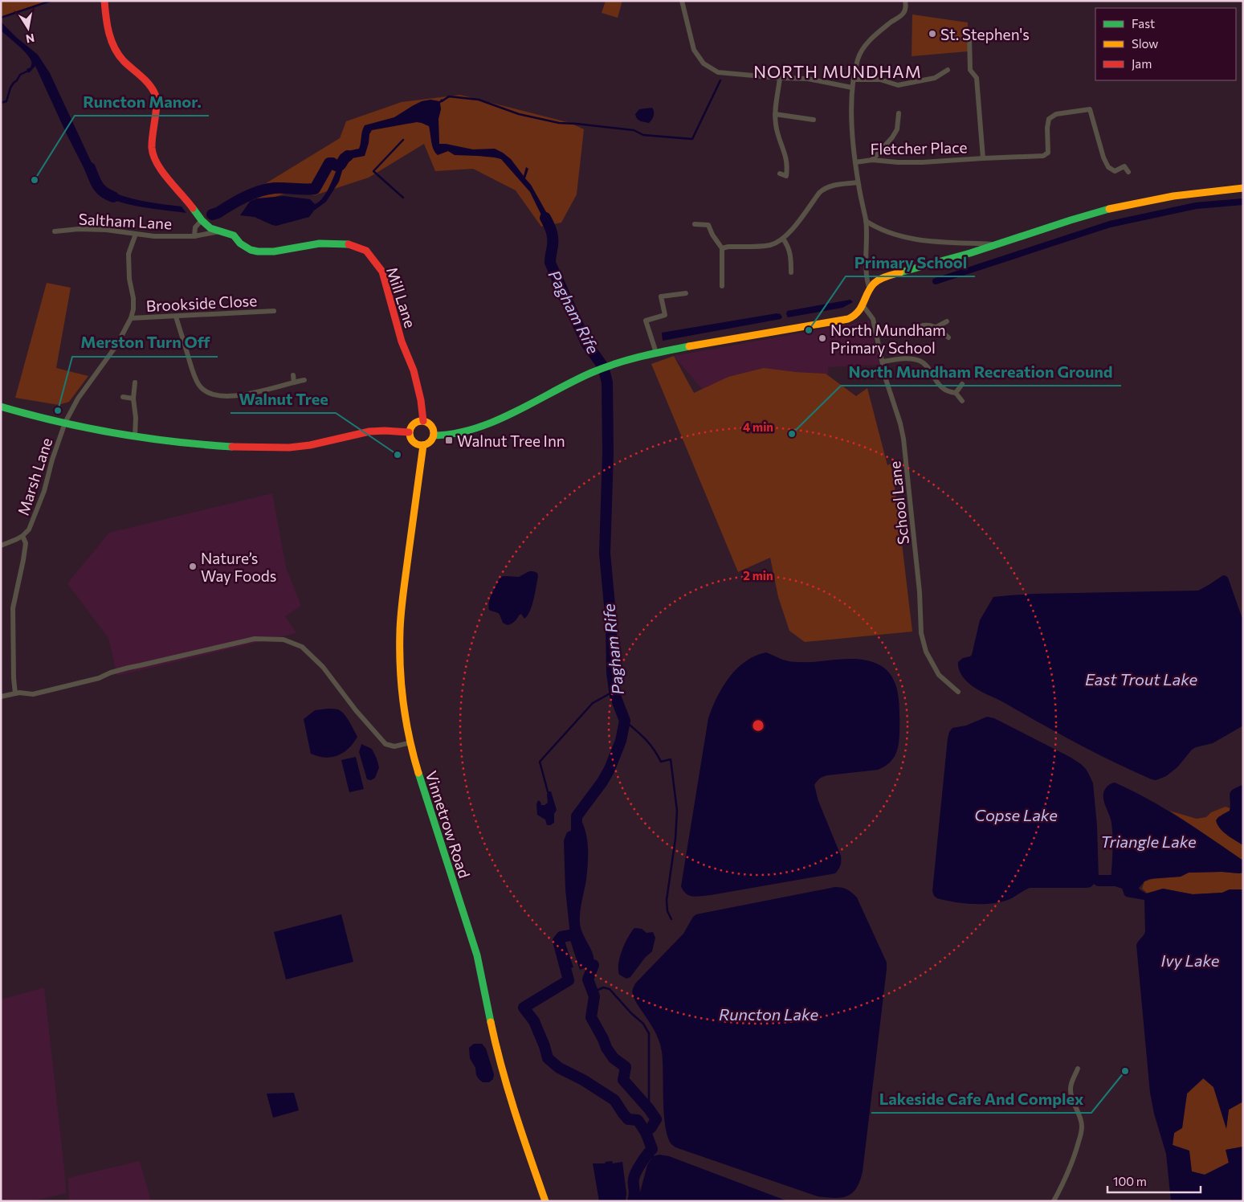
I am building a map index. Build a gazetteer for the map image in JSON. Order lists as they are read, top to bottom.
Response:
{
  "streets": {
    "street": [
      "Fletcher Place",
      "Saltham Lane",
      "Mill Lane",
      "Brookside Close",
      "Marsh Lane",
      "School Lane",
      "Vinnetrow Road"
    ]
  },
  "crossings": [
    ["Saltham Lane", "Mill Lane"],
    ["Mill Lane", "Vinnetrow Road"],
    ["Brookside Close", "Marsh Lane"]
  ],
  "districts": ["NORTH MUNDHAM"],
  "water": [
    "Pagham Rife",
    "East Trout Lake",
    "Copse Lake",
    "Triangle Lake",
    "Ivy Lake",
    "Runcton Lake"
  ],
  "places": {
    "other": [
      "St. Stephen's",
      "Runcton Manor.",
      "Primary School",
      "North Mundham Primary School",
      "Merston Turn Off",
      "North Mundham Recreation Ground",
      "Walnut Tree",
      "Nature’s Way Foods",
      "Lakeside Cafe And Complex"
    ],
    "transit": ["Walnut Tree Inn"]
  },
  "legend": ["Fast", "Slow", "Jam"],
  "scale_bar": "100 m",
  "north": "bottom",
  "rings": ["4 min", "2 min"]
}
